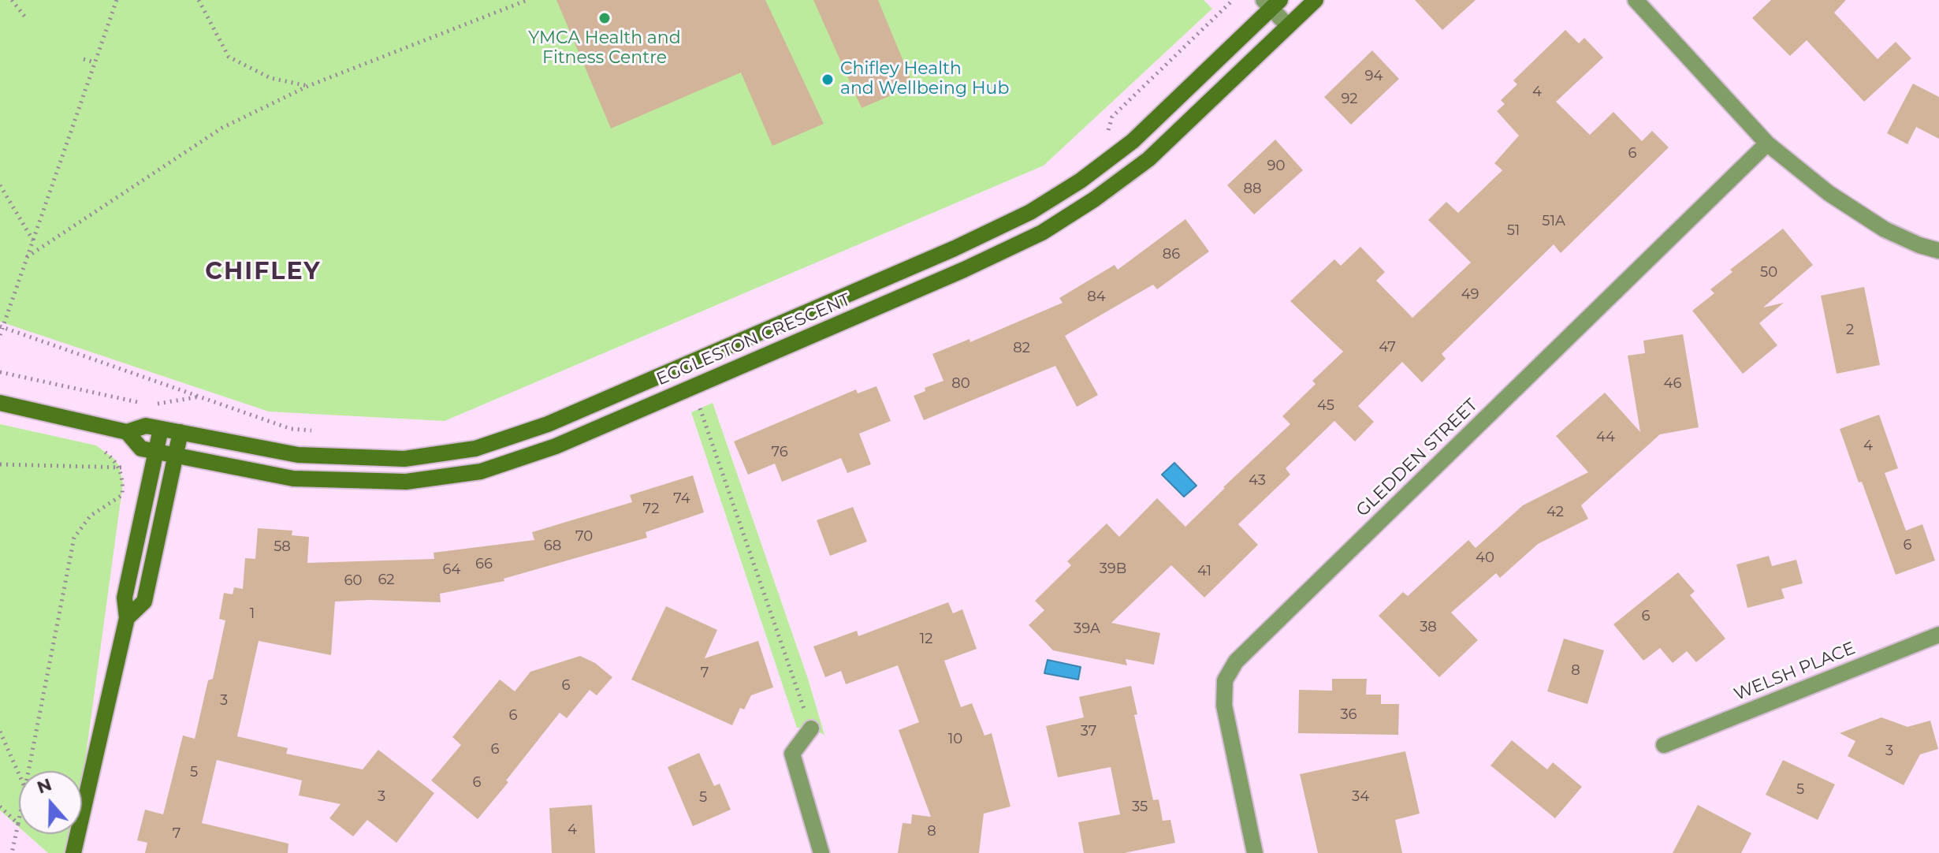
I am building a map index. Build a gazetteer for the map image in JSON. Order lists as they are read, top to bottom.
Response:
{
  "streets": {
    "street": ["EGGLESTON CRESCENT", "GLEDDEN STREET", "WELSH PLACE"]
  },
  "districts": ["CHIFLEY"],
  "places": ["YMCA Health and Fitness Centre", "Chifley Health and Wellbeing Hub"],
  "house_numbers": [
    "94",
    "4",
    "92",
    "6",
    "90",
    "88",
    "51A",
    "51",
    "86",
    "50",
    "49",
    "84",
    "2",
    "47",
    "82",
    "80",
    "46",
    "45",
    "44",
    "4",
    "76",
    "43",
    "74",
    "72",
    "42",
    "70",
    "6",
    "68",
    "58",
    "40",
    "66",
    "39B",
    "64",
    "41",
    "62",
    "60",
    "1",
    "6",
    "38",
    "39A",
    "12",
    "8",
    "7",
    "6",
    "3",
    "36",
    "6",
    "37",
    "10",
    "6",
    "3",
    "5",
    "6",
    "5",
    "3",
    "34",
    "5",
    "35",
    "4",
    "8",
    "7"
  ],
  "north": "top"
}
